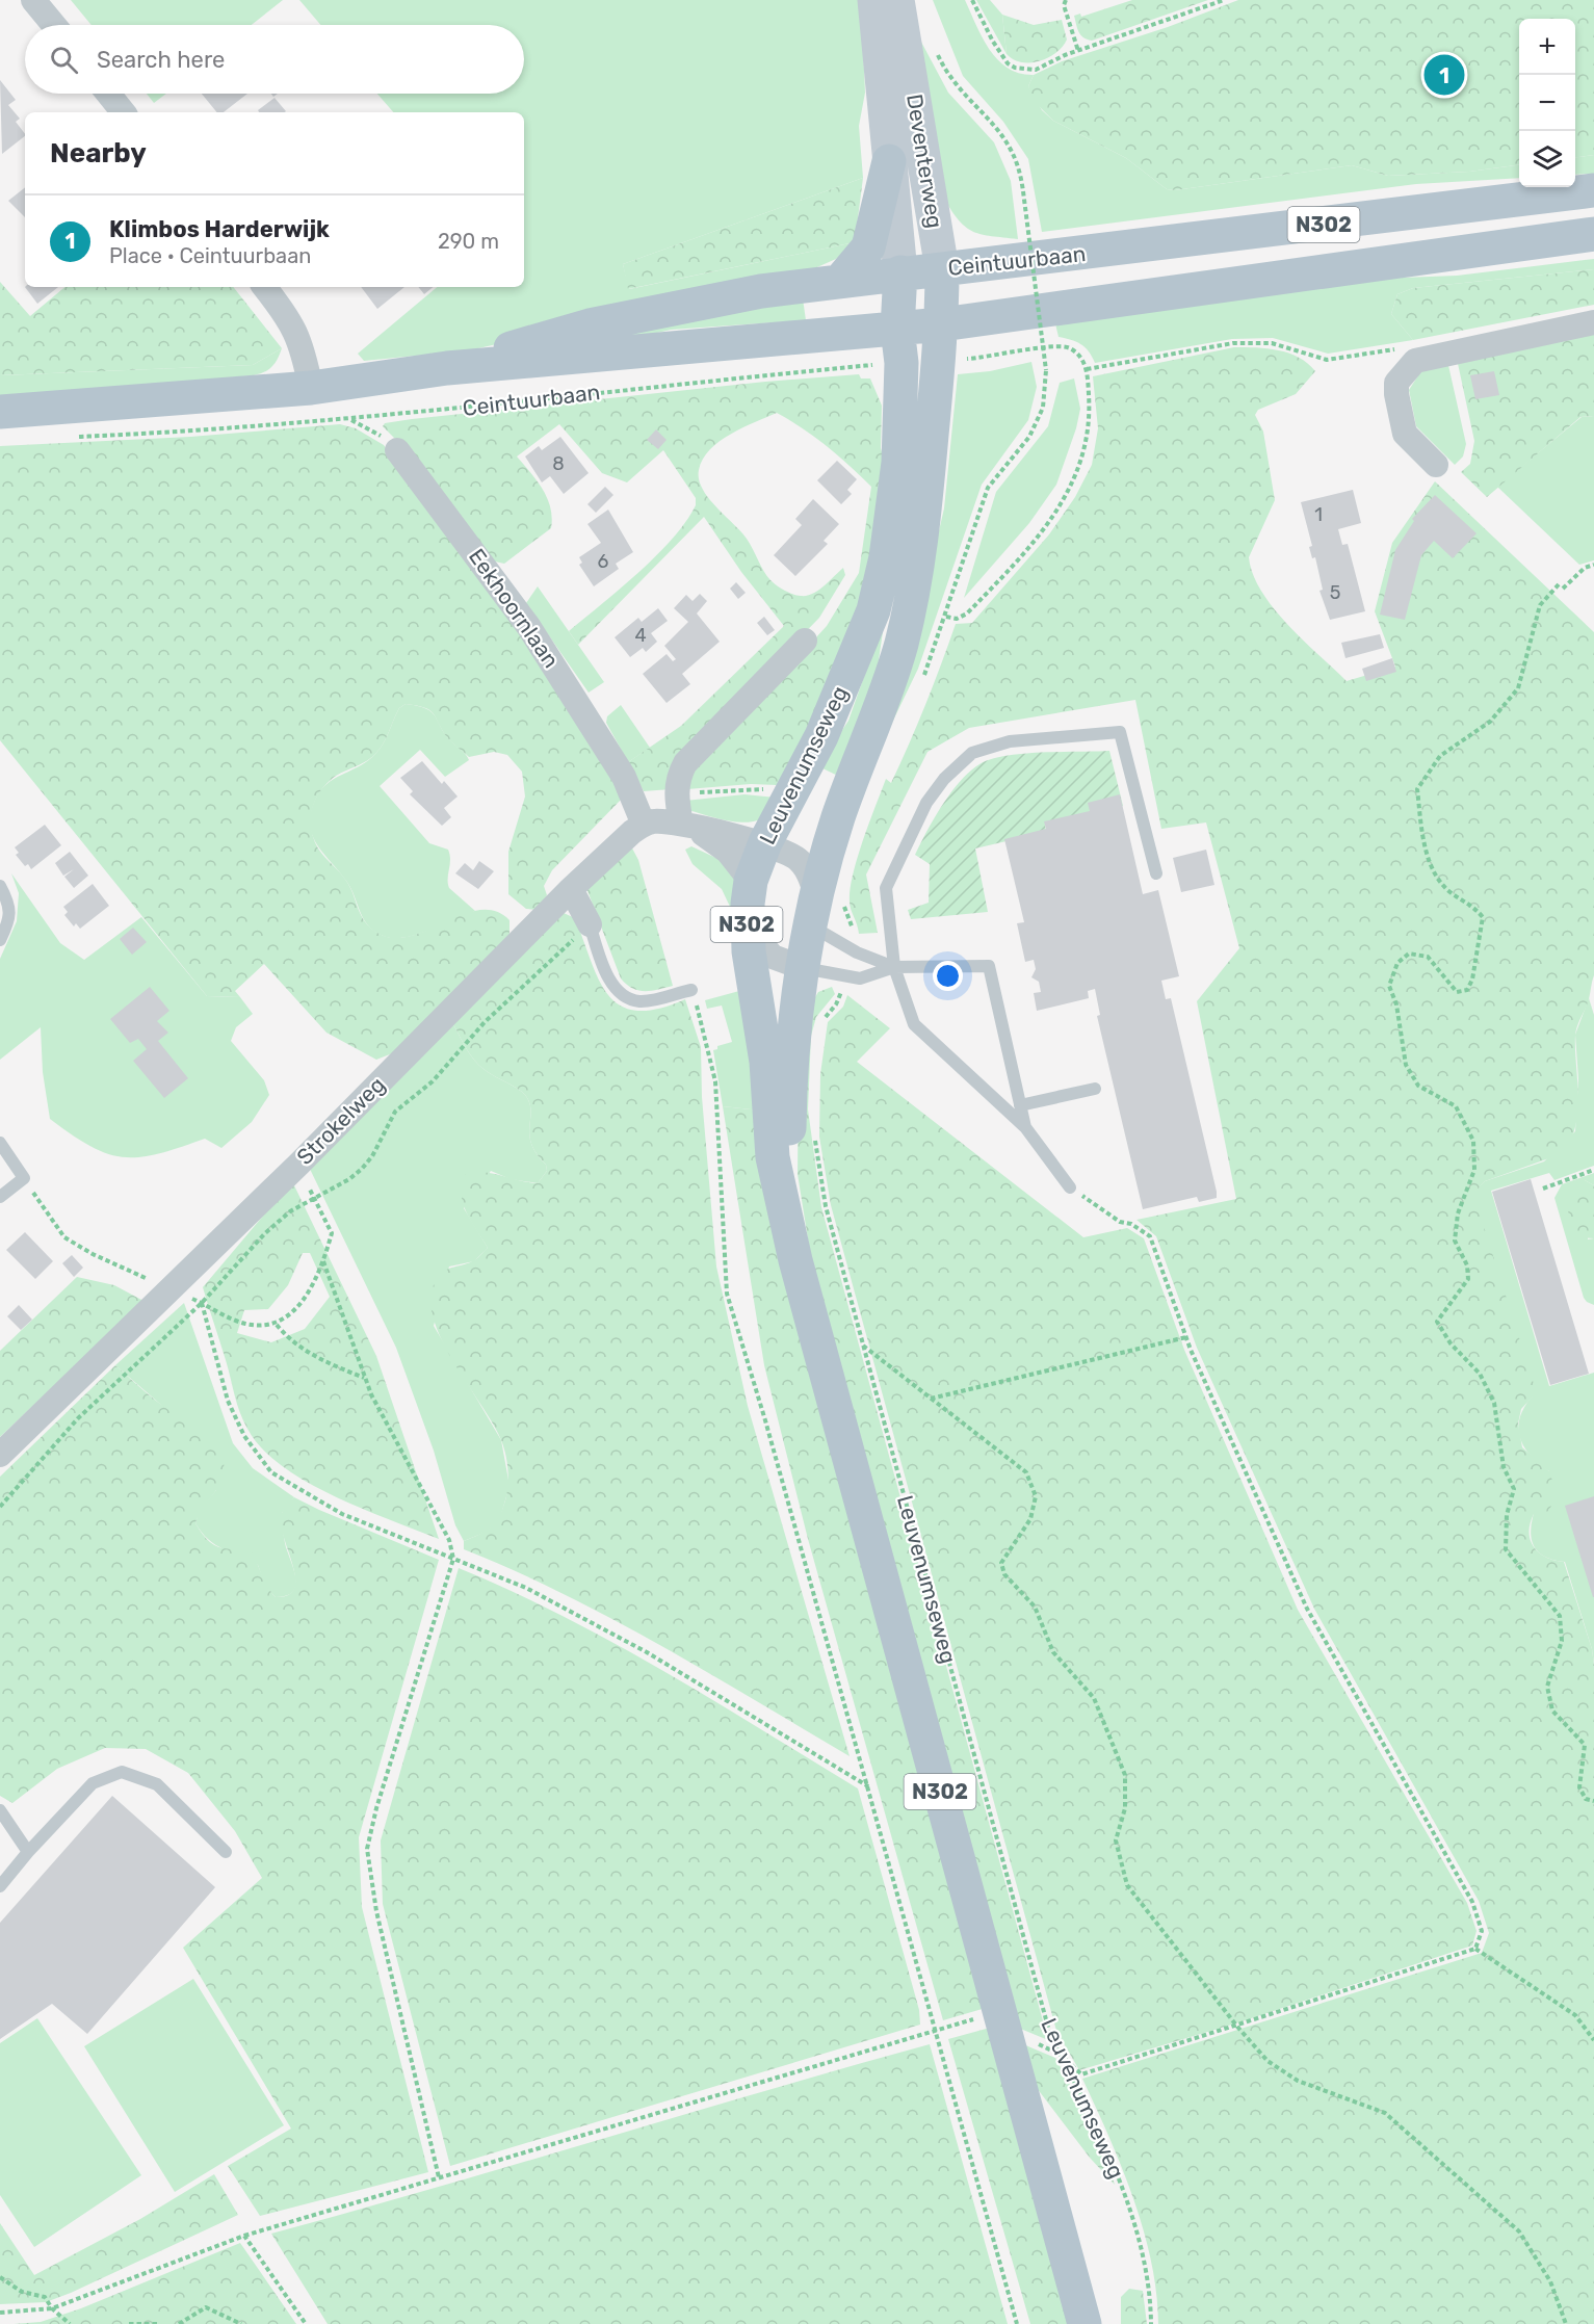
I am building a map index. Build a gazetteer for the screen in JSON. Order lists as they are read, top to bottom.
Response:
{
  "streets": {
    "main road": [
      "Deventerweg",
      "N302",
      "Ceintuurbaan",
      "Leuvenumseweg"
    ],
    "street": ["Eekhoornlaan", "Strokelweg"]
  },
  "crossings": [
    ["Deventerweg", "Ceintuurbaan"],
    ["Deventerweg", "Leuvenumseweg"],
    ["Ceintuurbaan", "Leuvenumseweg"],
    ["Eekhoornlaan", "Strokelweg"]
  ],
  "house_numbers": [
    "8",
    "1",
    "6",
    "5",
    "4"
  ],
  "page": {
    "map_buttons": ["+", "−"],
    "search": "Search here",
    "pins": "1",
    "heading": "Nearby",
    "list": [
      {
        "mark": "1",
        "name": "Klimbos Harderwijk",
        "note": "Place · Ceintuurbaan",
        "value": "290 m"
      }
    ]
  }
}
